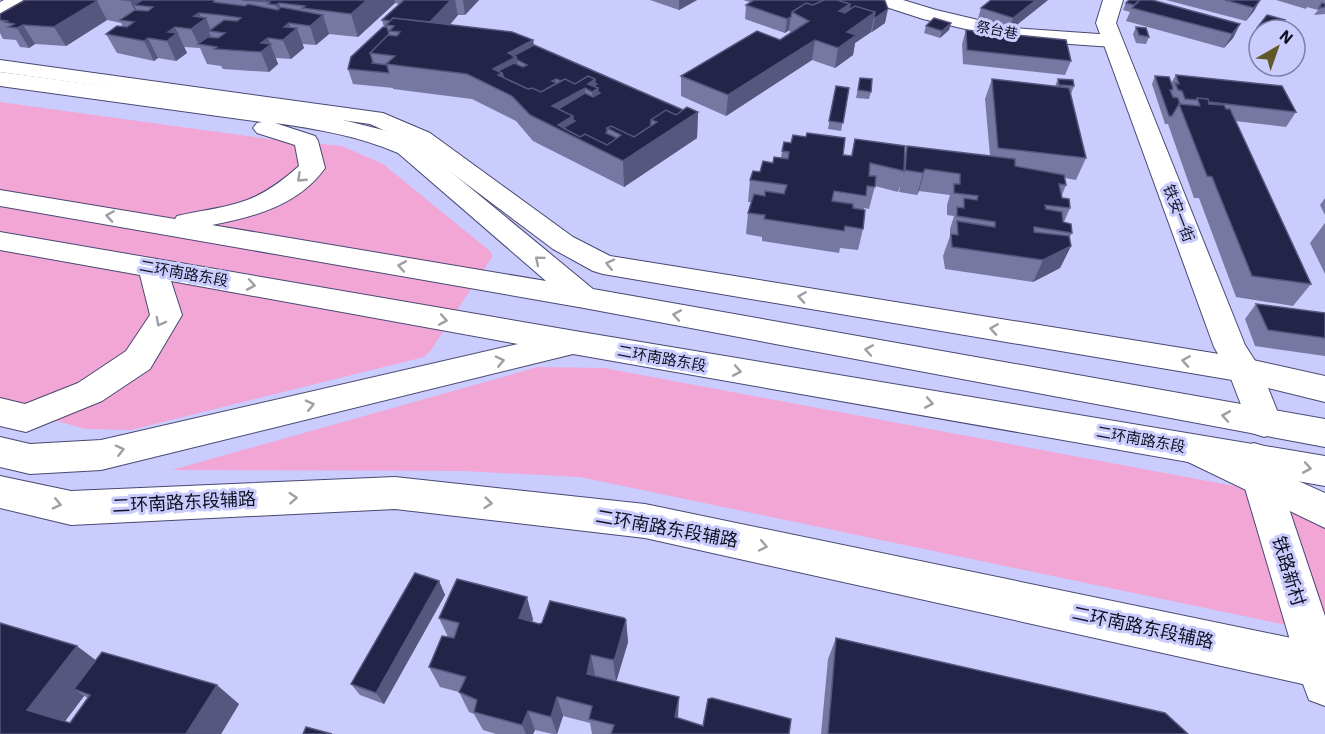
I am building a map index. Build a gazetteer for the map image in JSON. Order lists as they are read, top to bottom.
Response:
{
  "streets": {
    "main road": [
      "祭台巷",
      "铁安一街",
      "二环南路东段",
      "二环南路东段辅路",
      "铁路新村"
    ]
  },
  "crossings": [
    ["祭台巷", "铁安一街"],
    ["铁安一街", "二环南路东段"],
    ["铁安一街", "铁路新村"],
    ["二环南路东段", "铁路新村"],
    ["二环南路东段辅路", "铁路新村"]
  ],
  "north": "top right"
}
